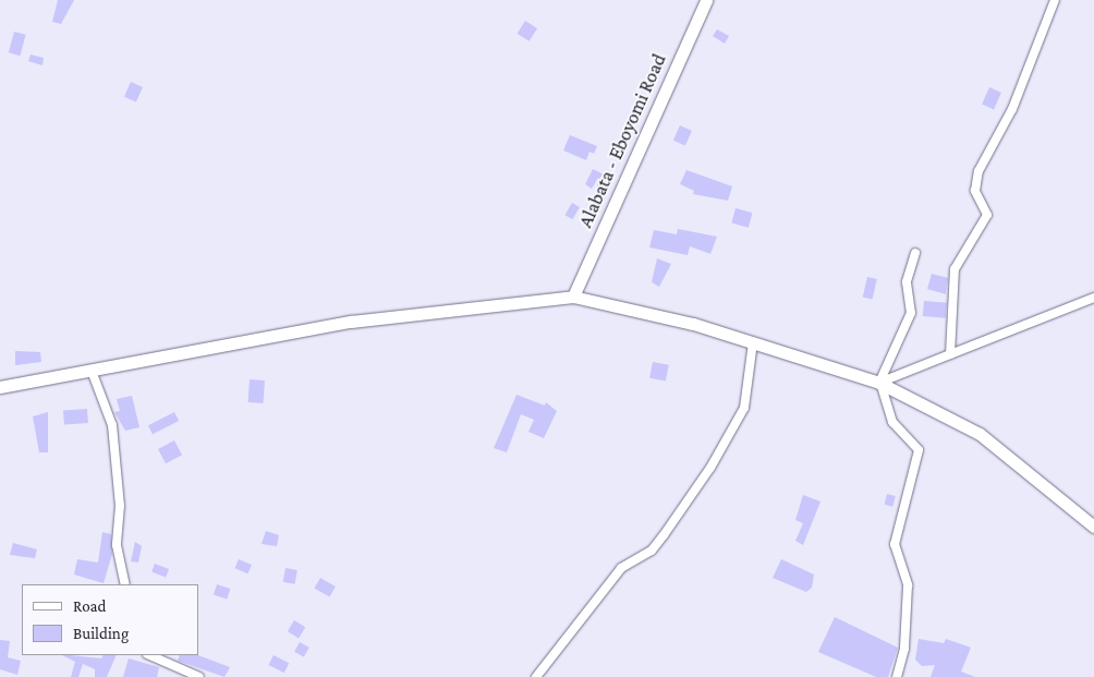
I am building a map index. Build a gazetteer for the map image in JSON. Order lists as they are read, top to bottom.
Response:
{
  "streets": {
    "main road": ["Alabata - Eboyomi Road"]
  },
  "legend": ["Road", "Building"]
}
